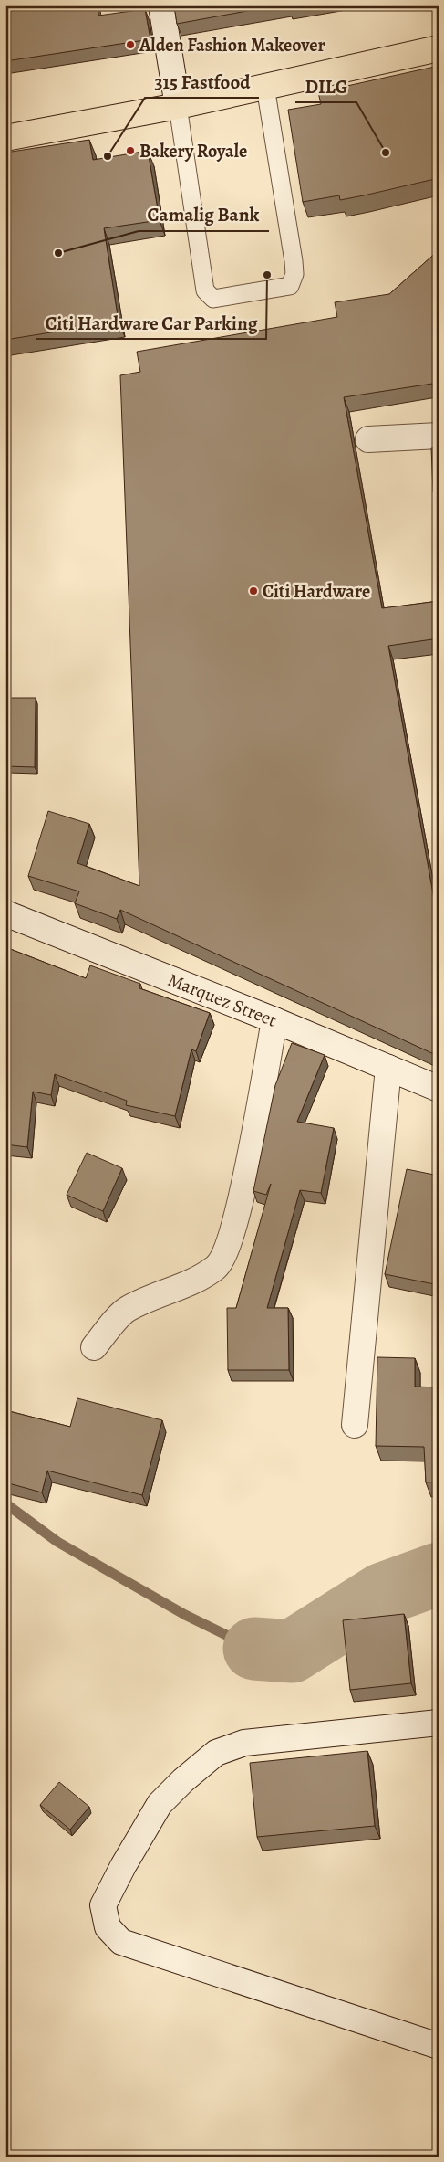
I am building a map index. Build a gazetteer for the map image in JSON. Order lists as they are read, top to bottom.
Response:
{
  "streets": {
    "street": ["Marquez Street"]
  },
  "places": [
    "Alden Fashion Makeover",
    "Bakery Royale",
    "DILG",
    "315 Fastfood",
    "Camalig Bank",
    "Citi Hardware Car Parking",
    "Citi Hardware"
  ]
}
